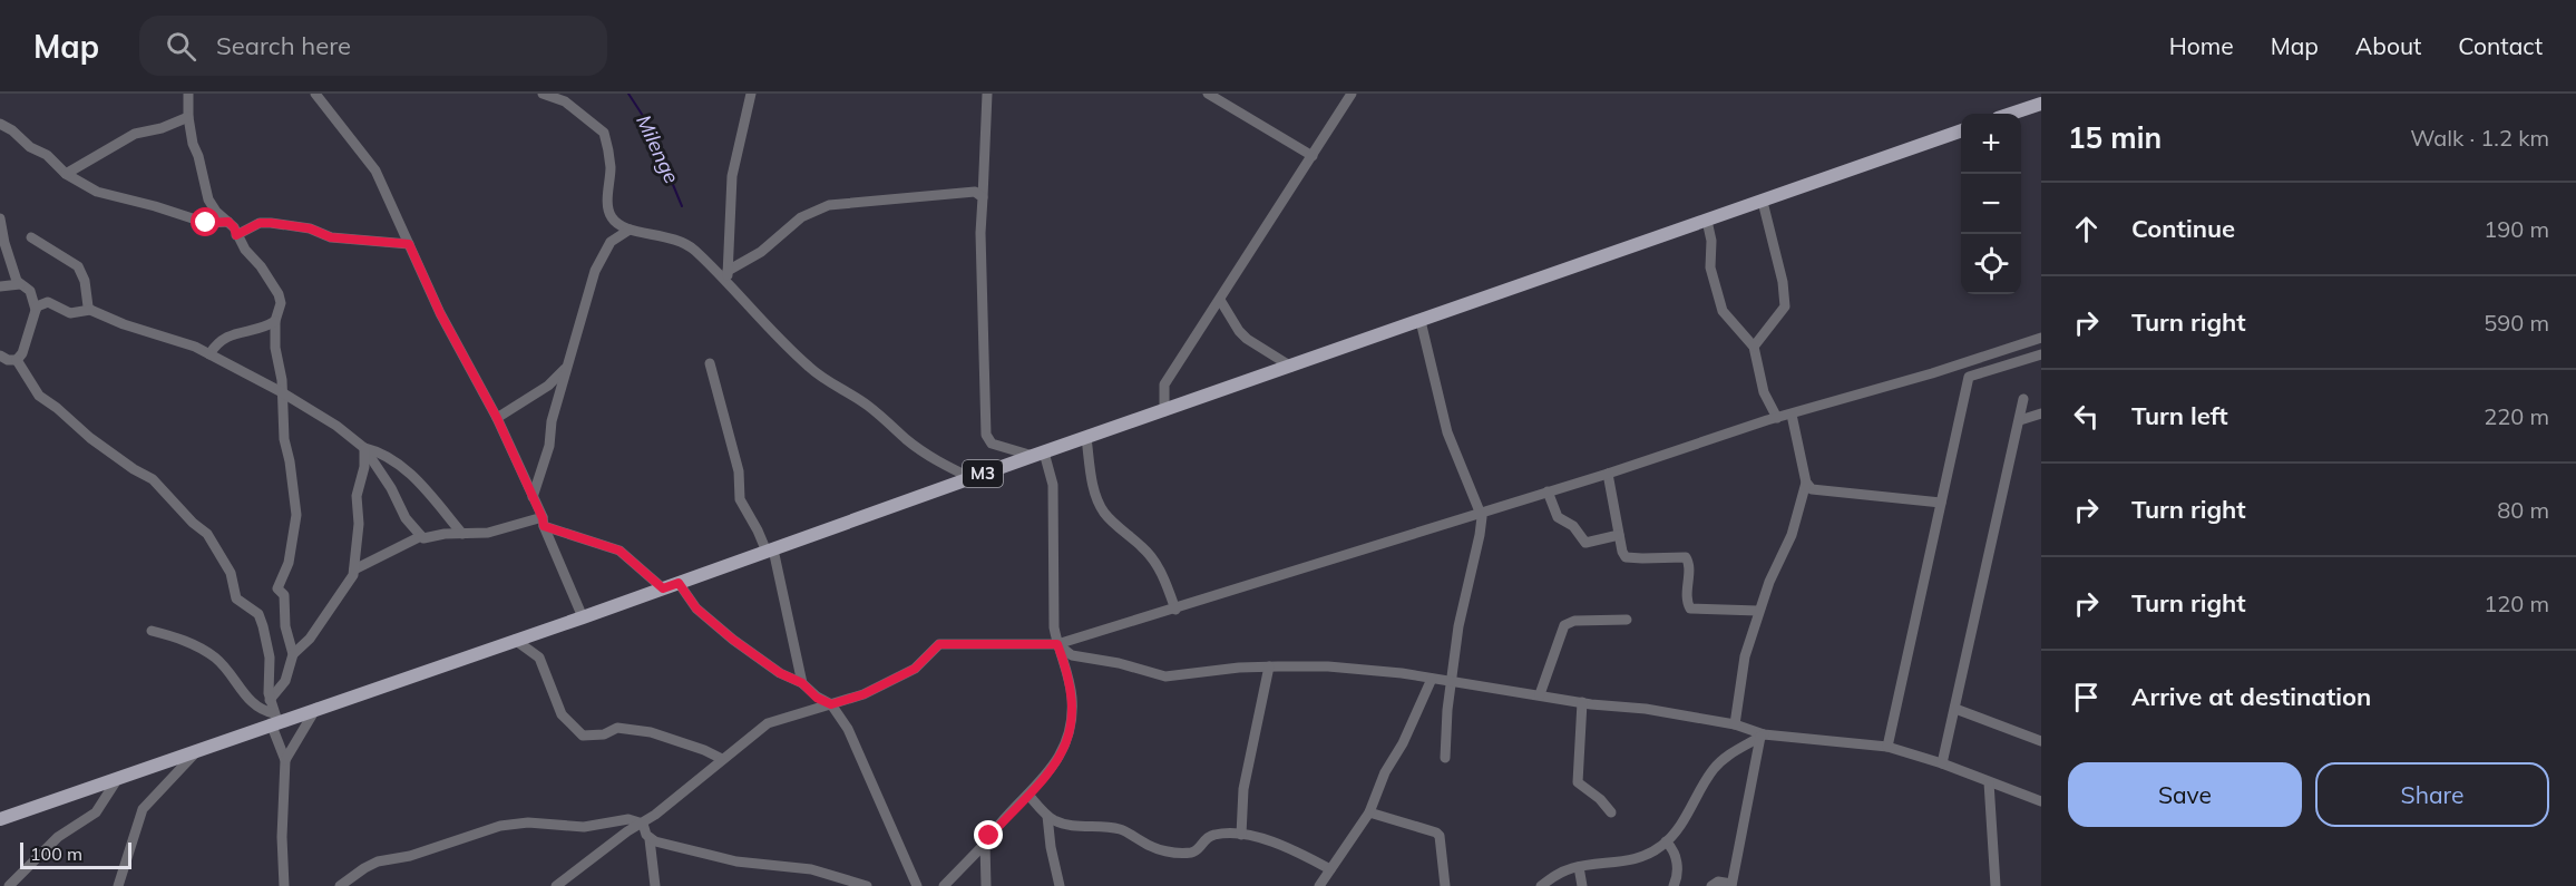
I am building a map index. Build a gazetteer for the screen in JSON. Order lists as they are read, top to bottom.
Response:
{
  "streets": {
    "main road": ["M3"]
  },
  "water": ["Milenge"],
  "scale_bar": "100 m",
  "page": {
    "header": "Map",
    "search": "Search here",
    "nav": [
      "Home",
      "Map",
      "About",
      "Contact"
    ],
    "heading": ["15 min", "Walk · 1.2 km"],
    "map_buttons": ["+", "−"],
    "list": [
      ["Continue", "190 m"],
      ["Turn right", "590 m"],
      ["Turn left", "220 m"],
      ["Turn right", "80 m"],
      ["Turn right", "120 m"],
      "Arrive at destination"
    ],
    "buttons": ["Save", "Share"],
    "scale": "100 m"
  }
}
